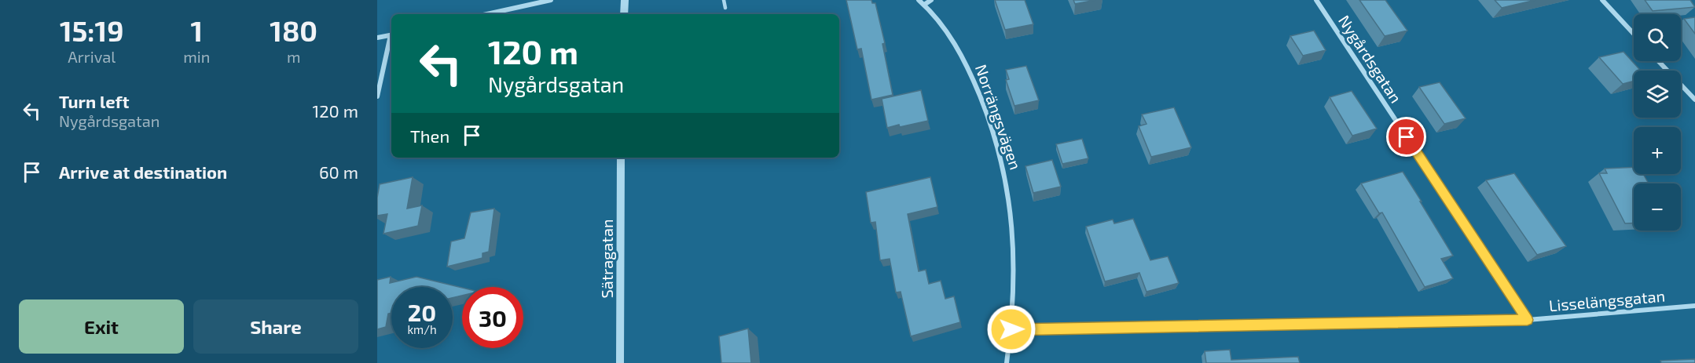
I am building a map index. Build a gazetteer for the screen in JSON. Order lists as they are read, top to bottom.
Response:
{
  "streets": {
    "street": [
      "Nygårdsgatan",
      "Norrängsvägen",
      "Sätragatan",
      "Lisselängsgatan"
    ]
  },
  "crossings": [
    ["Nygårdsgatan", "Lisselängsgatan"],
    ["Norrängsvägen", "Lisselängsgatan"]
  ],
  "page": {
    "eta": [
      "15:19",
      "Arrival",
      "1",
      "min",
      "180",
      "m"
    ],
    "map_buttons": ["+", "−"],
    "turn": ["120 m", "Nygårdsgatan"],
    "list": [
      {
        "name": "Turn left",
        "note": "Nygårdsgatan",
        "value": "120 m"
      },
      {
        "name": "Arrive at destination",
        "value": "60 m"
      }
    ],
    "then": "Then",
    "speed": "20 km/h",
    "limit": "30",
    "buttons": ["Exit", "Share"]
  }
}
